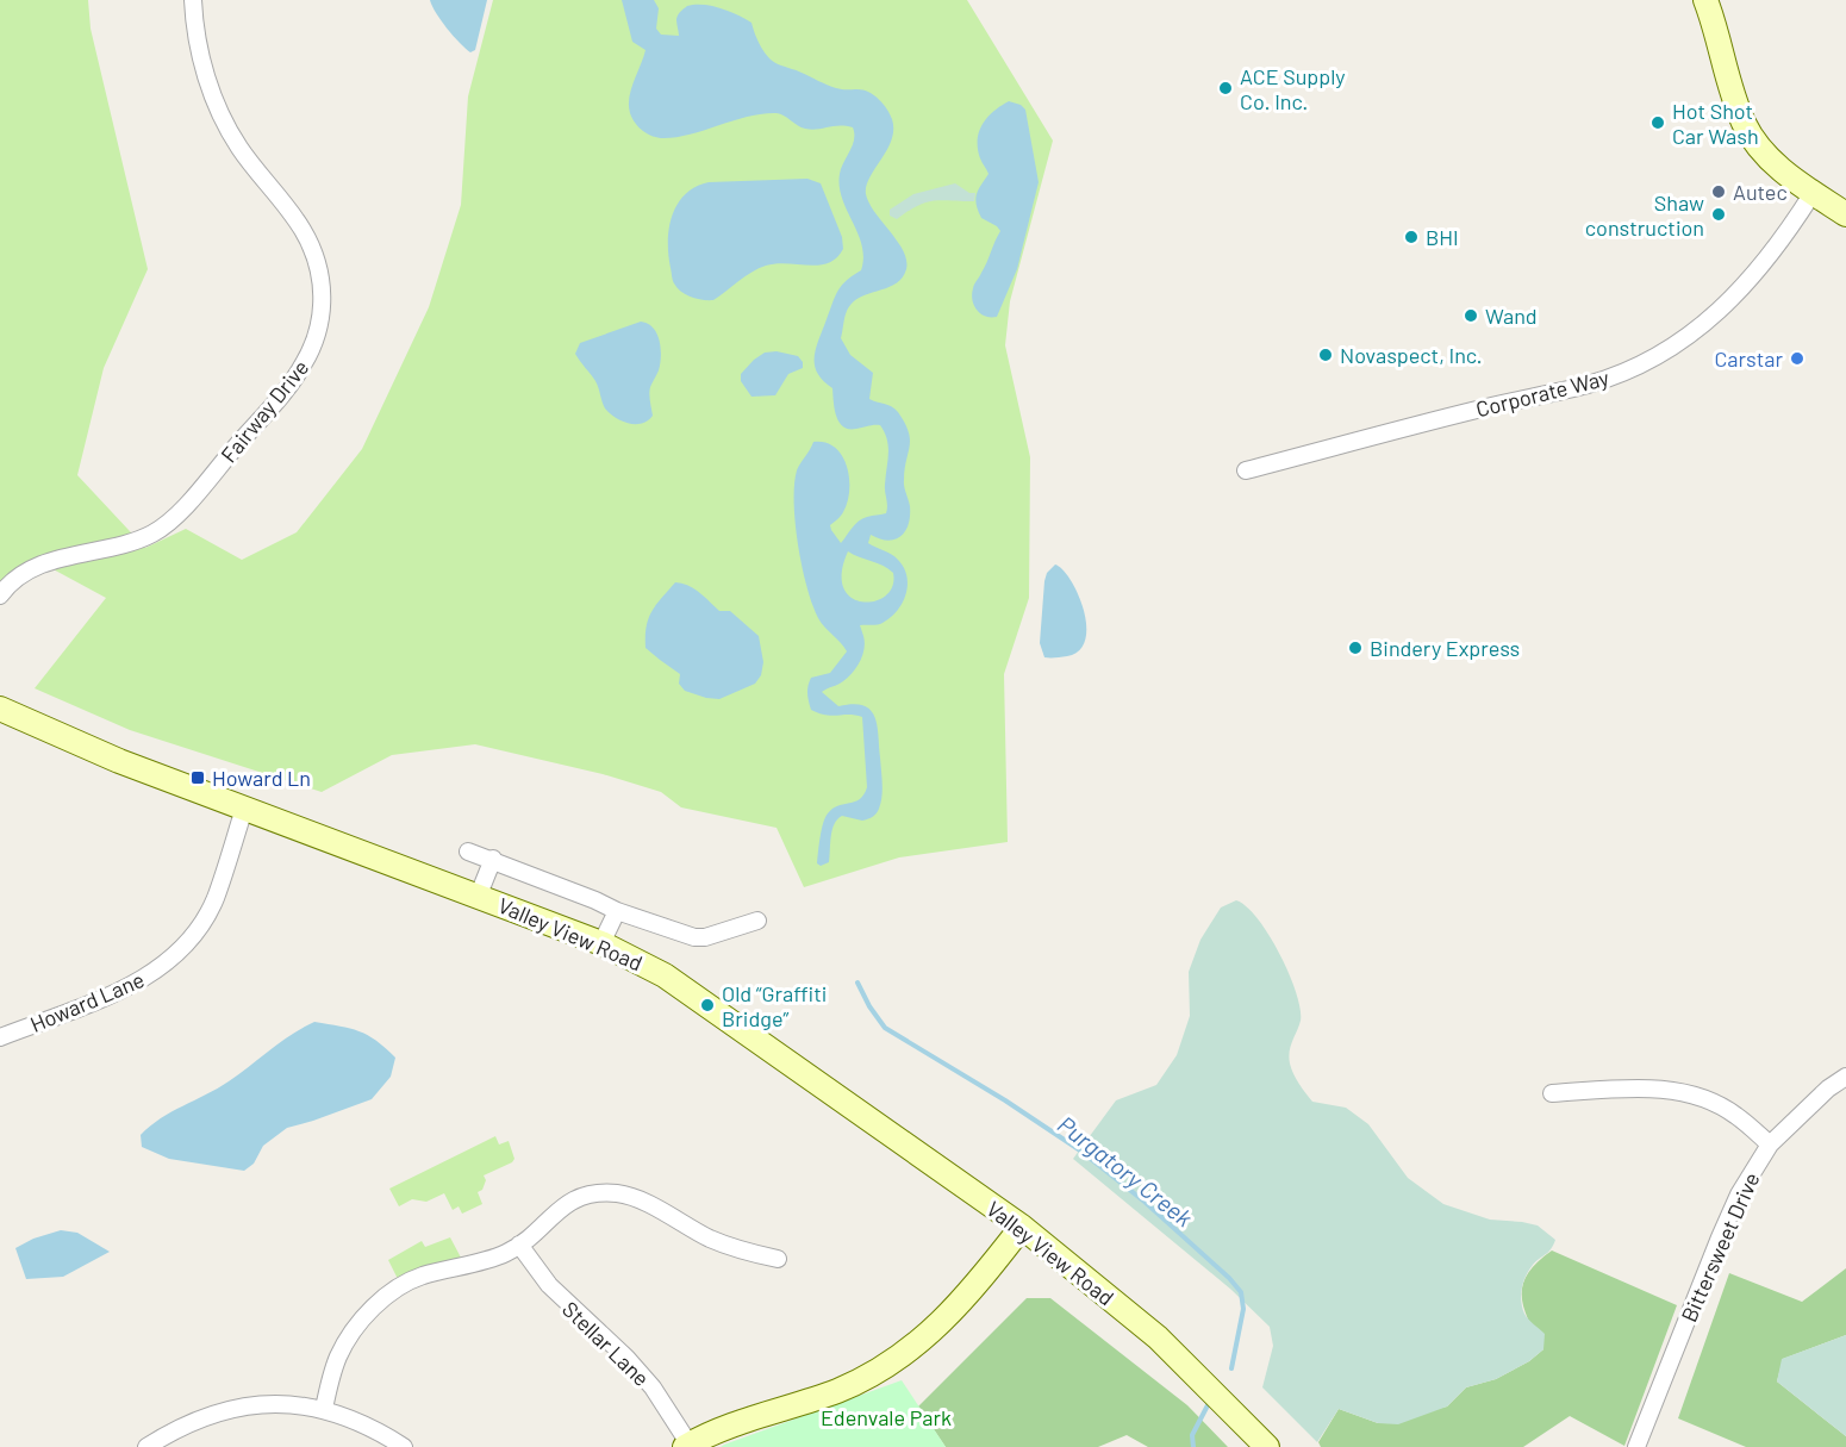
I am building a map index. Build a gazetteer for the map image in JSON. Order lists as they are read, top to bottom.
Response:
{
  "streets": {
    "main road": ["Valley View Road"],
    "street": [
      "Corporate Way",
      "Fairway Drive",
      "Howard Lane",
      "Bittersweet Drive",
      "Stellar Lane"
    ]
  },
  "crossings": [
    ["Valley View Road", "Howard Lane"]
  ],
  "water": ["Purgatory Creek"],
  "parks": ["Edenvale Park"],
  "places": {
    "other": [
      "ACE Supply Co. Inc.",
      "Hot Shot Car Wash",
      "Autec",
      "Shaw construction",
      "BHI",
      "Wand",
      "Novaspect, Inc.",
      "Carstar",
      "Bindery Express",
      "Old “Graffiti Bridge”"
    ],
    "transit": ["Howard Ln"]
  }
}
